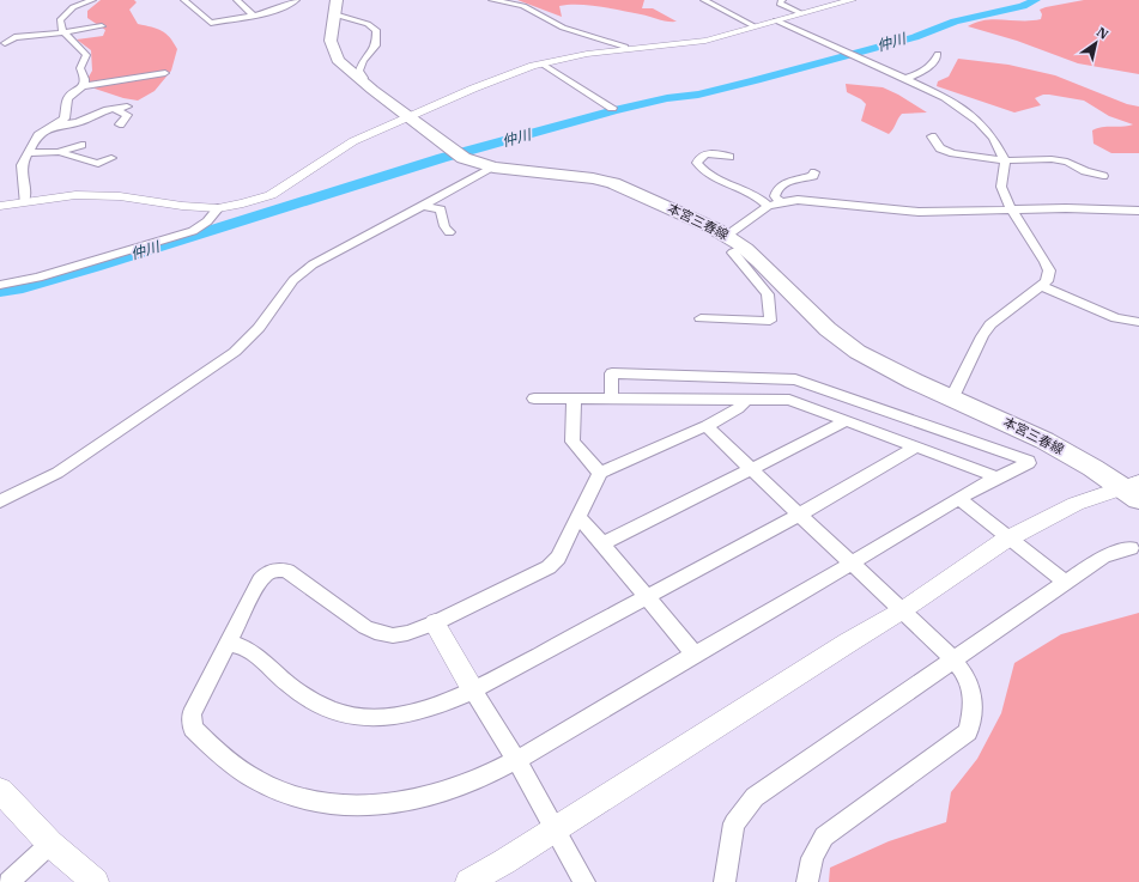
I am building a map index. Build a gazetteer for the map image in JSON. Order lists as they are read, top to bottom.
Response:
{
  "streets": {
    "main road": ["本宮三春線"]
  },
  "water": ["仲川"],
  "north": "top right"
}
